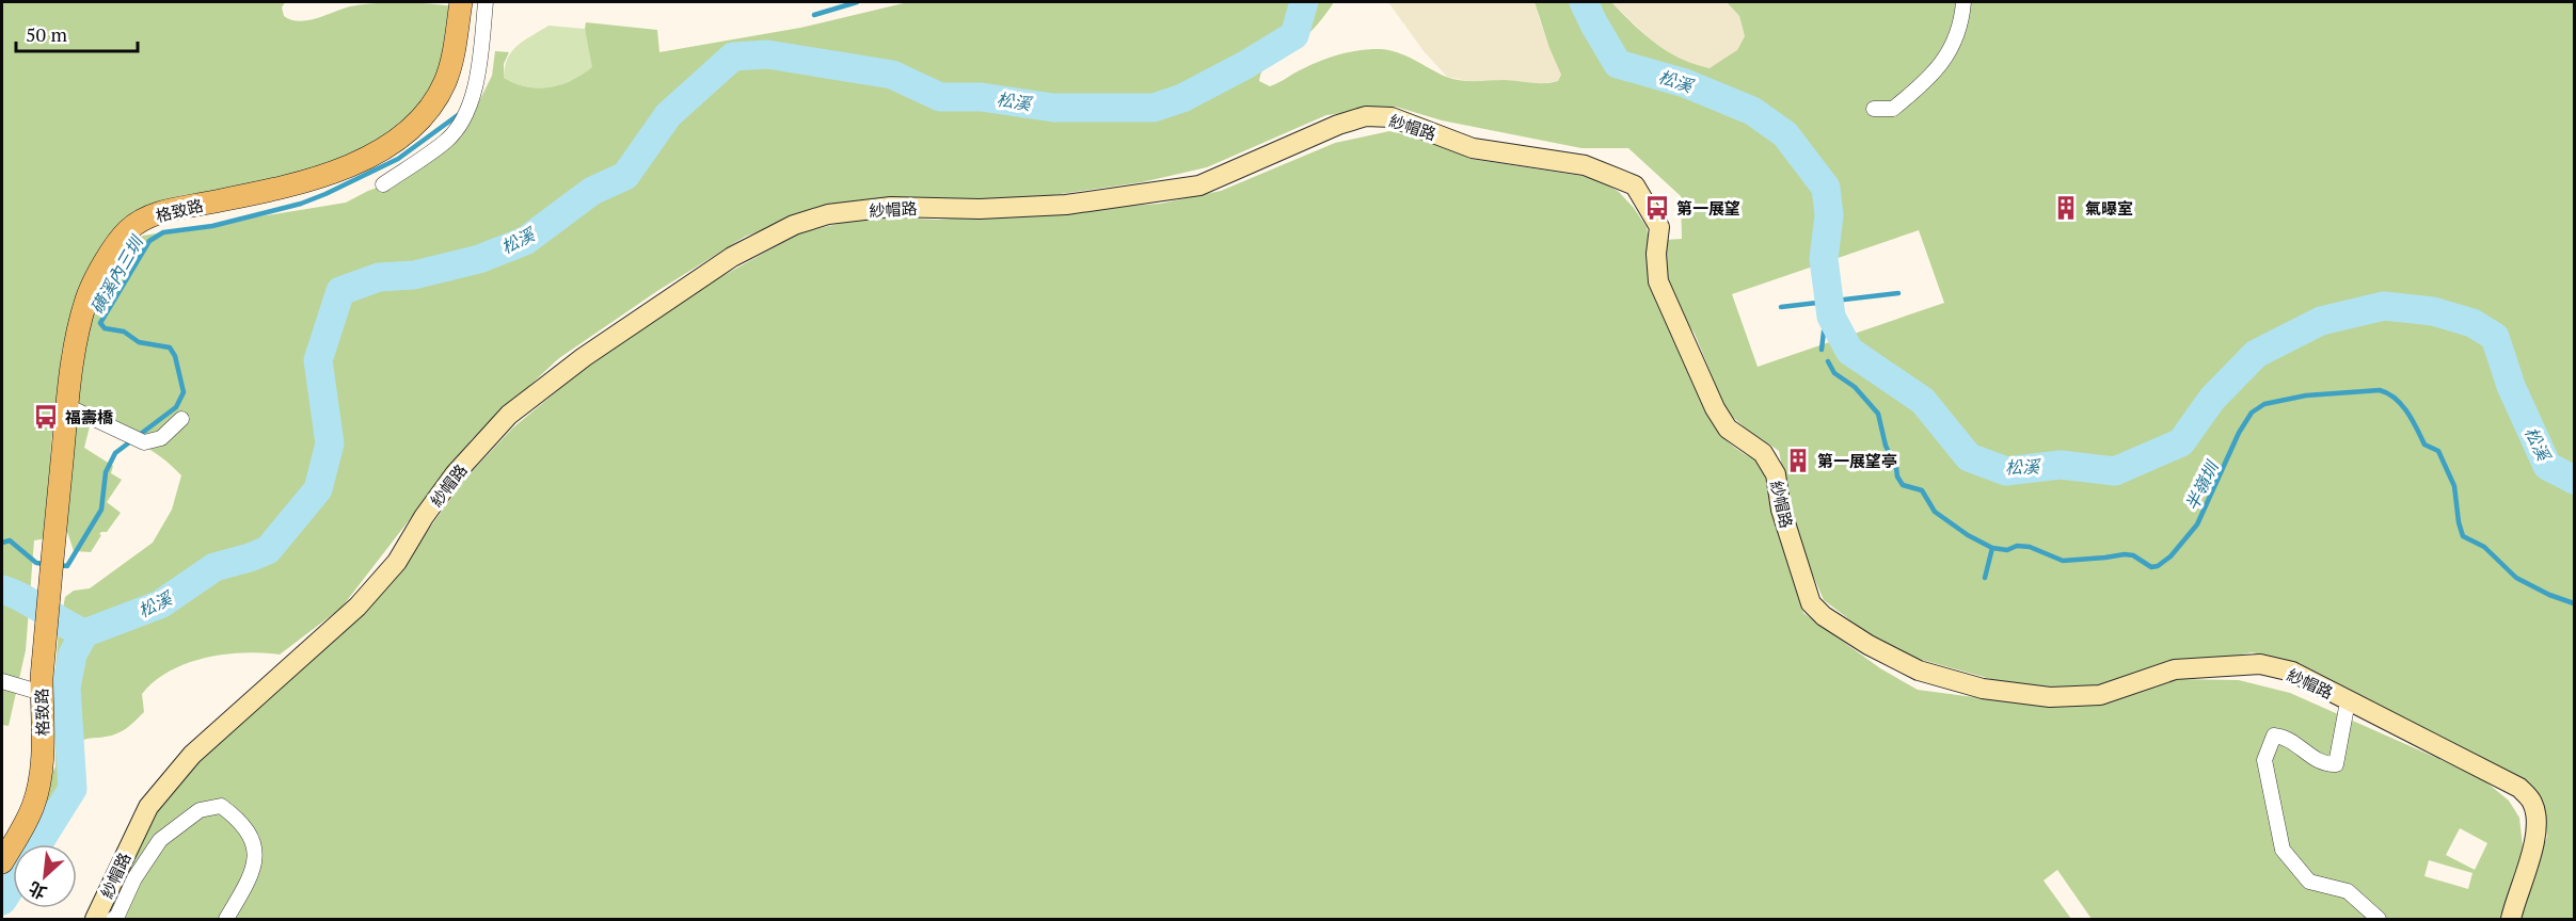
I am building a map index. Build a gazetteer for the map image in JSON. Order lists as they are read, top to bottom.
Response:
{
  "streets": {
    "main road": ["格致路"],
    "street": ["紗帽路"]
  },
  "water": ["松溪", "磺溪內三圳", "半嶺圳"],
  "places": {
    "bus stop": ["第一展望", "福壽橋"],
    "building": ["氣曝室", "第一展望亭"]
  },
  "scale_bar": "50 m",
  "north": "bottom left"
}
